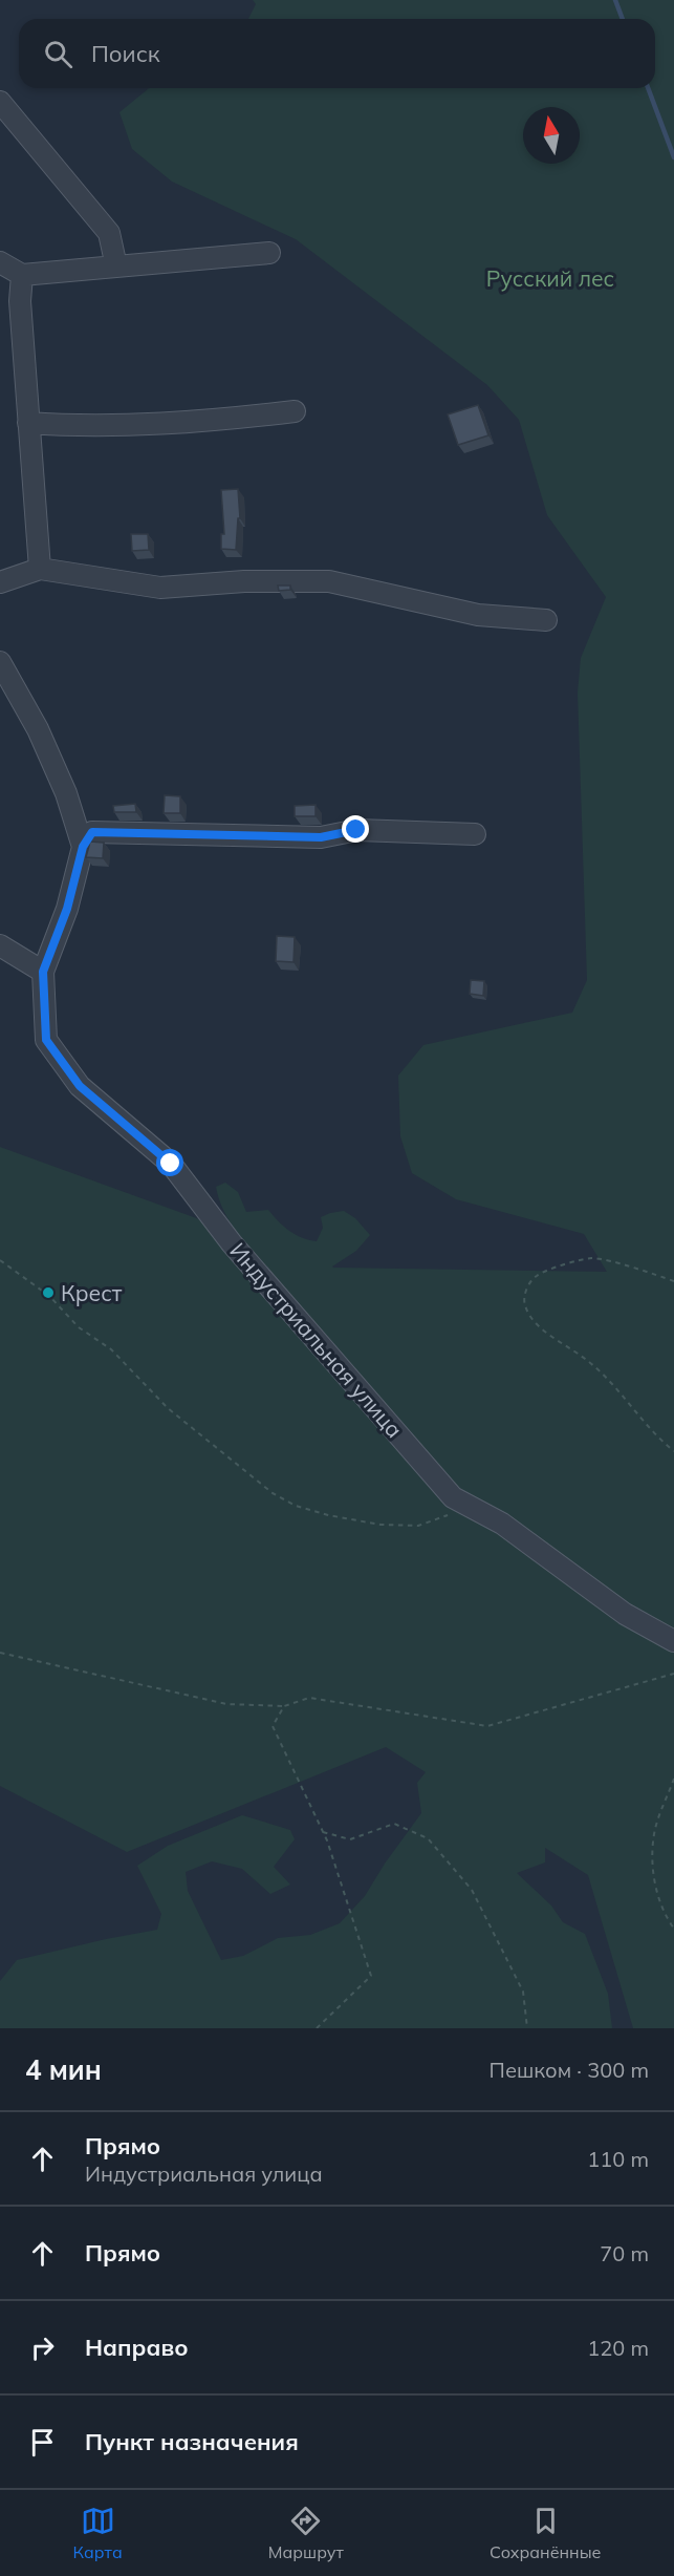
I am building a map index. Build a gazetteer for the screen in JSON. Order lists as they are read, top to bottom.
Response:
{
  "streets": {
    "street": ["Индустриальная улица"]
  },
  "parks": ["Русский лес"],
  "places": ["Крест"],
  "north": "top",
  "page": {
    "search": "Поиск",
    "heading": ["4 мин", "Пешком · 300 m"],
    "list": [
      ["Прямо", "Индустриальная улица", "110 m"],
      ["Прямо", "70 m"],
      ["Направо", "120 m"],
      "Пункт назначения"
    ],
    "nav": ["Карта", "Маршрут", "Сохранённые"]
  }
}
